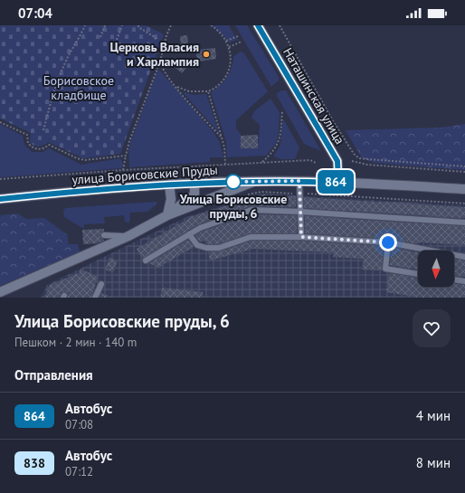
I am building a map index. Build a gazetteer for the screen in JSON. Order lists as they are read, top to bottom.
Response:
{
  "streets": {
    "street": ["Наташинская улица", "улица Борисовские Пруды"]
  },
  "crossings": [
    ["Наташинская улица", "улица Борисовские Пруды"]
  ],
  "parks": ["Борисовское кладбище"],
  "places": ["Церковь Власия и Харлампия", "Улица Борисовские пруды, 6"],
  "lines": ["bus line 864"],
  "north": "bottom",
  "page": {
    "status": "07:04",
    "on_map": "864",
    "heading": [
      ["Улица Борисовские пруды, 6", "Пешком · 2 мин · 140 m"],
      "Отправления"
    ],
    "list": [
      {
        "mark": "864",
        "name": "Автобус",
        "note": "07:08",
        "value": "4 мин"
      },
      {
        "mark": "838",
        "name": "Автобус",
        "note": "07:12",
        "value": "8 мин"
      }
    ]
  }
}
